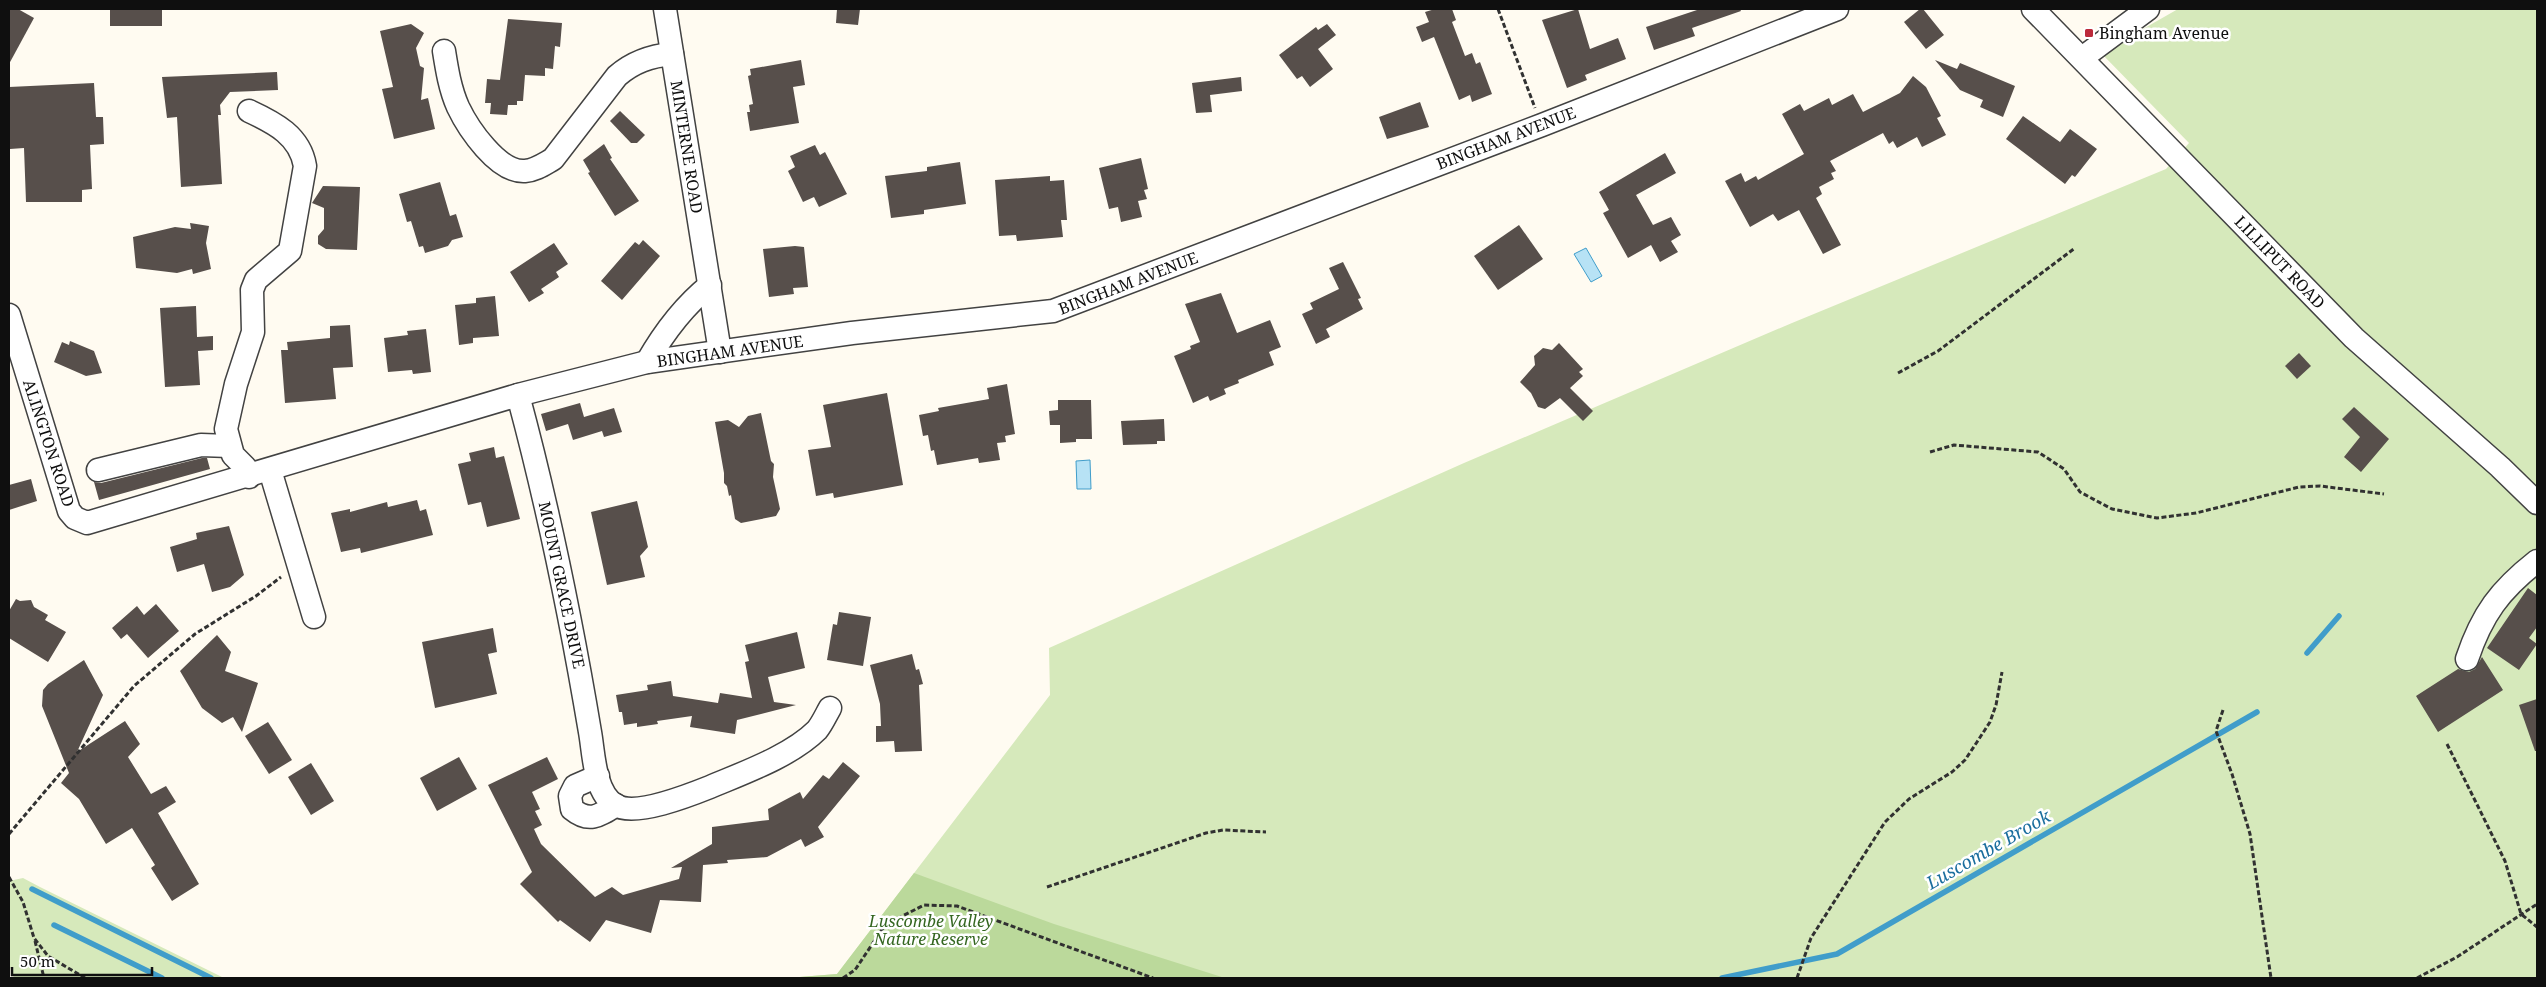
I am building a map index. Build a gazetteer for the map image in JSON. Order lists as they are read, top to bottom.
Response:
{
  "streets": {
    "street": [
      "BINGHAM AVENUE",
      "MINTERNE ROAD",
      "LILLIPUT ROAD",
      "ALINGTON ROAD",
      "MOUNT GRACE DRIVE"
    ]
  },
  "crossings": [
    ["BINGHAM AVENUE", "MINTERNE ROAD"],
    ["BINGHAM AVENUE", "ALINGTON ROAD"],
    ["BINGHAM AVENUE", "MOUNT GRACE DRIVE"]
  ],
  "water": ["Luscombe Brook"],
  "parks": ["Luscombe Valley Nature Reserve"],
  "places": {
    "transit": ["Bingham Avenue"]
  },
  "scale_bar": "50 m"
}
